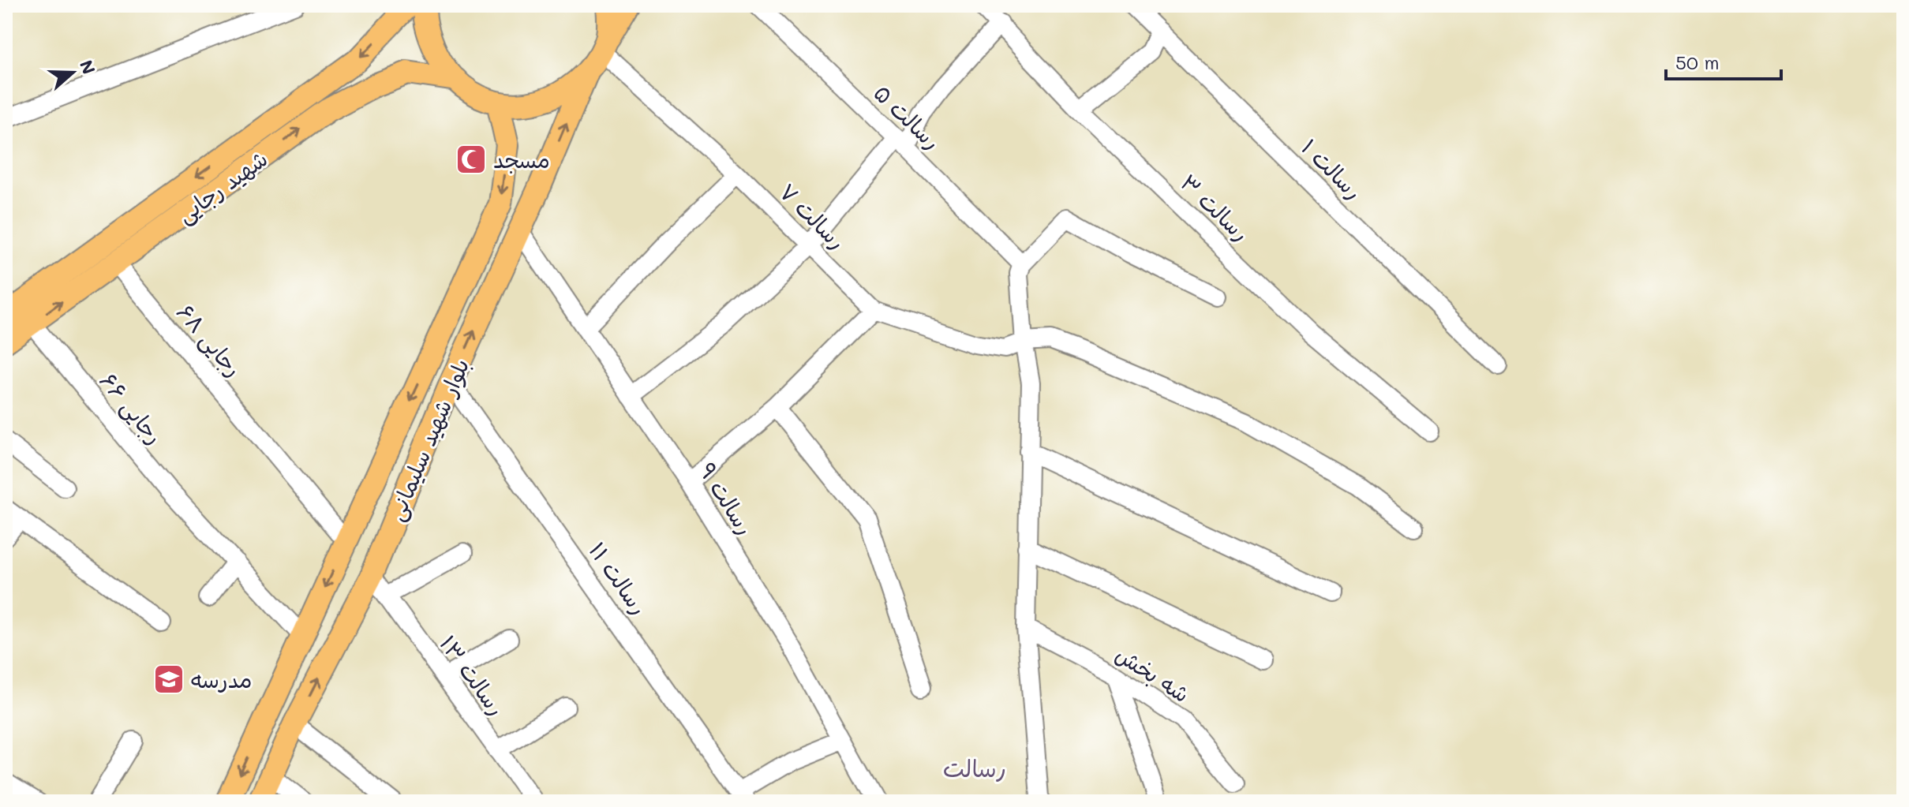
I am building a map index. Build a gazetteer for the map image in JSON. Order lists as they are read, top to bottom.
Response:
{
  "streets": {
    "main road": ["شهید رجایی", "بلوار شهید سلیمانی"],
    "street": [
      "رسالت ۵",
      "رسالت ۱",
      "رسالت ۳",
      "رسالت ۷",
      "رجایی ۶۸",
      "رجایی ۶۶",
      "رسالت ۹",
      "رسالت ۱۱",
      "شه بخش",
      "رسالت ۱۳"
    ]
  },
  "crossings": [
    ["شهید رجایی", "رجایی ۶۸"],
    ["شهید رجایی", "رجایی ۶۶"],
    ["رجایی ۶۸", "بلوار شهید سلیمانی"],
    ["رجایی ۶۶", "بلوار شهید سلیمانی"],
    ["بلوار شهید سلیمانی", "رسالت ۹"],
    ["بلوار شهید سلیمانی", "رسالت ۱۱"],
    ["بلوار شهید سلیمانی", "رسالت ۱۳"]
  ],
  "districts": ["رسالت"],
  "places": {
    "mosque": ["مسجد"],
    "school or university": ["مدرسه"]
  },
  "scale_bar": "50 m",
  "north": "right"
}
